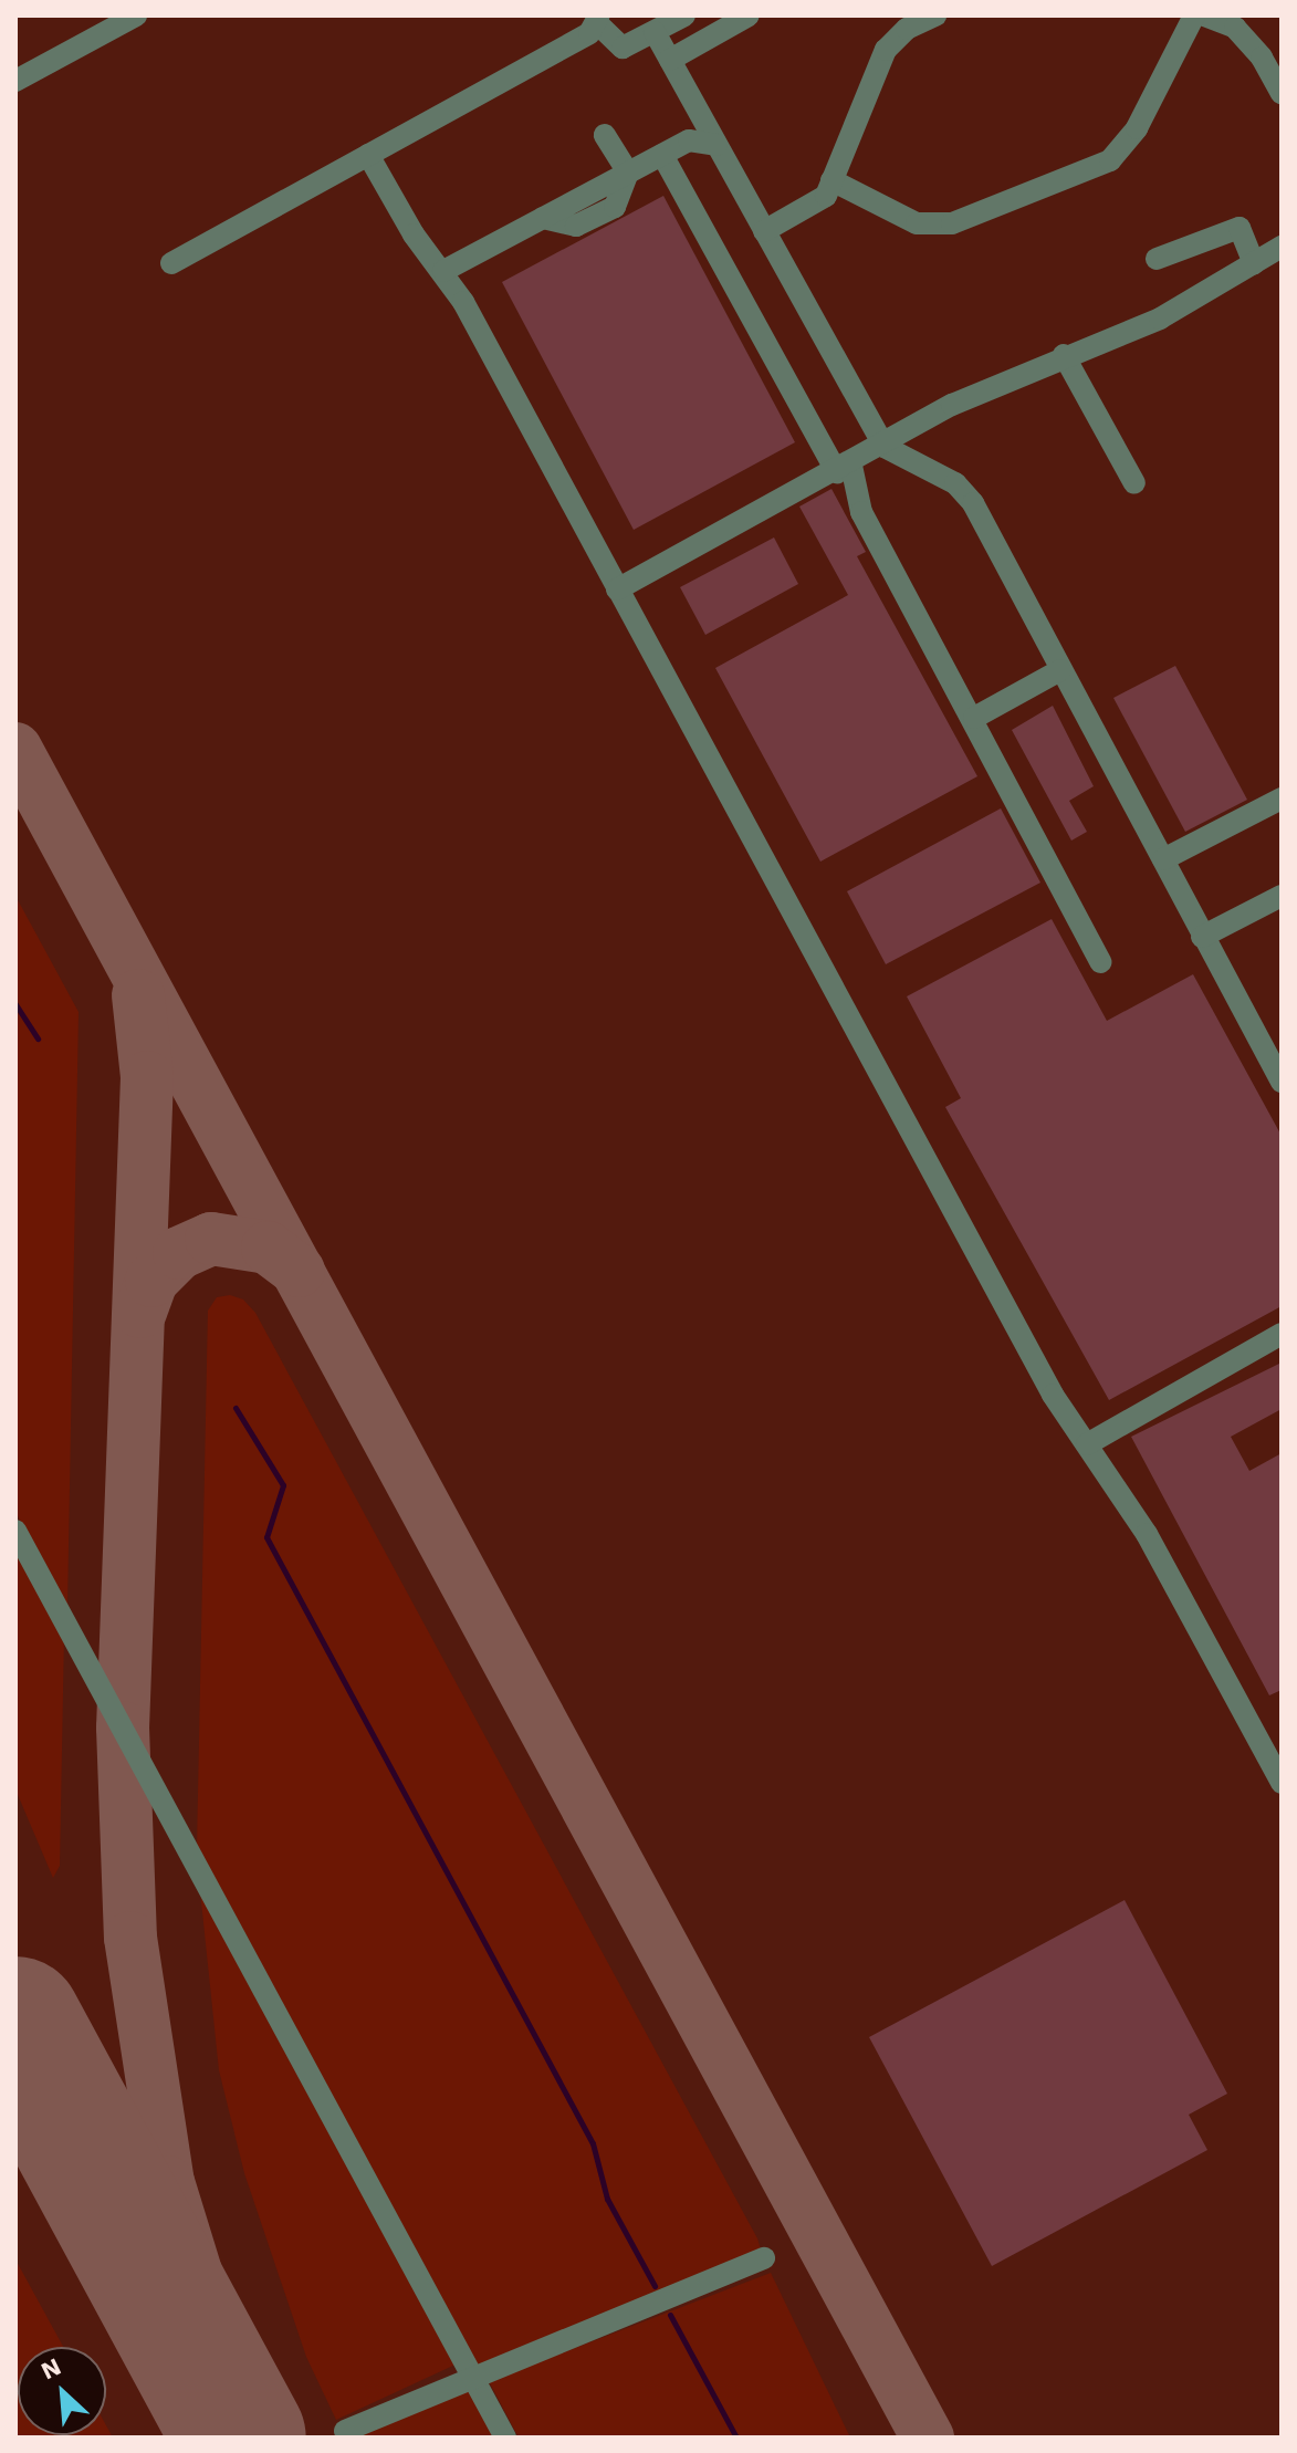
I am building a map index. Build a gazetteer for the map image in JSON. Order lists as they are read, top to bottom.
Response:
{
  "north": "top left"
}
